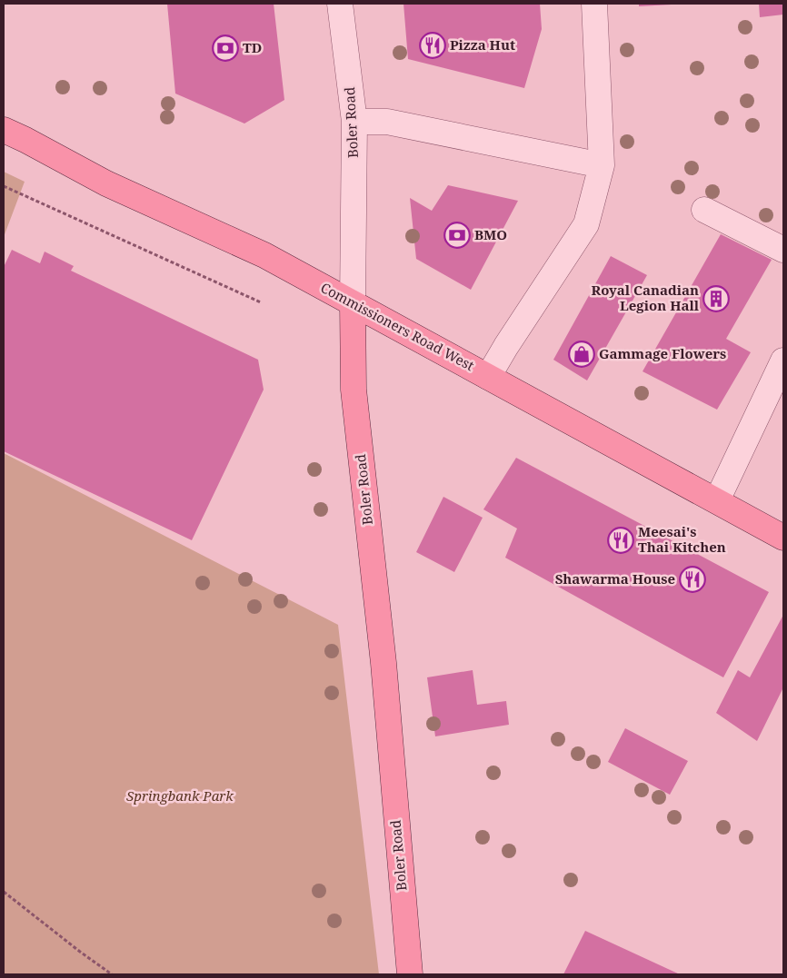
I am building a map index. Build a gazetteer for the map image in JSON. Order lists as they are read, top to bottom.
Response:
{
  "streets": {
    "main road": ["Boler Road", "Commissioners Road West"]
  },
  "crossings": [
    ["Boler Road", "Commissioners Road West"]
  ],
  "parks": ["Springbank Park"],
  "places": {
    "restaurant": ["Pizza Hut", "Meesai's Thai Kitchen", "Shawarma House"],
    "bank": ["TD", "BMO"],
    "building": ["Royal Canadian Legion Hall"],
    "shop": ["Gammage Flowers"]
  }
}
